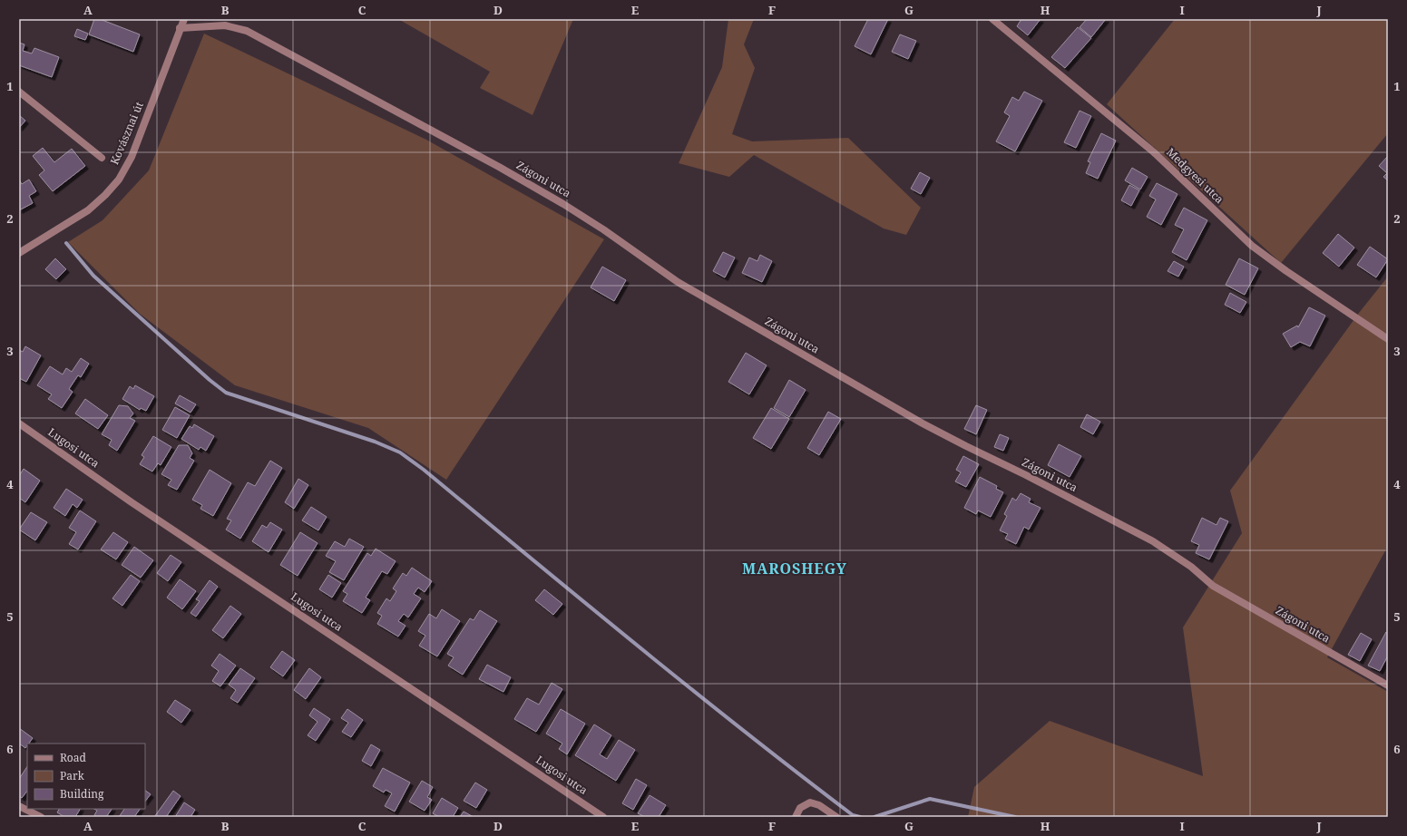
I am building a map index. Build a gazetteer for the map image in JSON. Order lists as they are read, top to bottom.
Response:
{
  "streets": {
    "street": [
      "Kovásznai út",
      "Medgyesi utca",
      "Zágoni utca",
      "Lugosi utca"
    ]
  },
  "crossings": [
    ["Kovásznai út", "Zágoni utca"]
  ],
  "districts": ["MAROSHEGY"],
  "legend": ["Road", "Park", "Building"],
  "grid": {
    "columns": [
      "A",
      "B",
      "C",
      "D",
      "E",
      "F",
      "G",
      "H",
      "I",
      "J"
    ],
    "rows": [
      "1",
      "2",
      "3",
      "4",
      "5",
      "6"
    ]
  }
}
